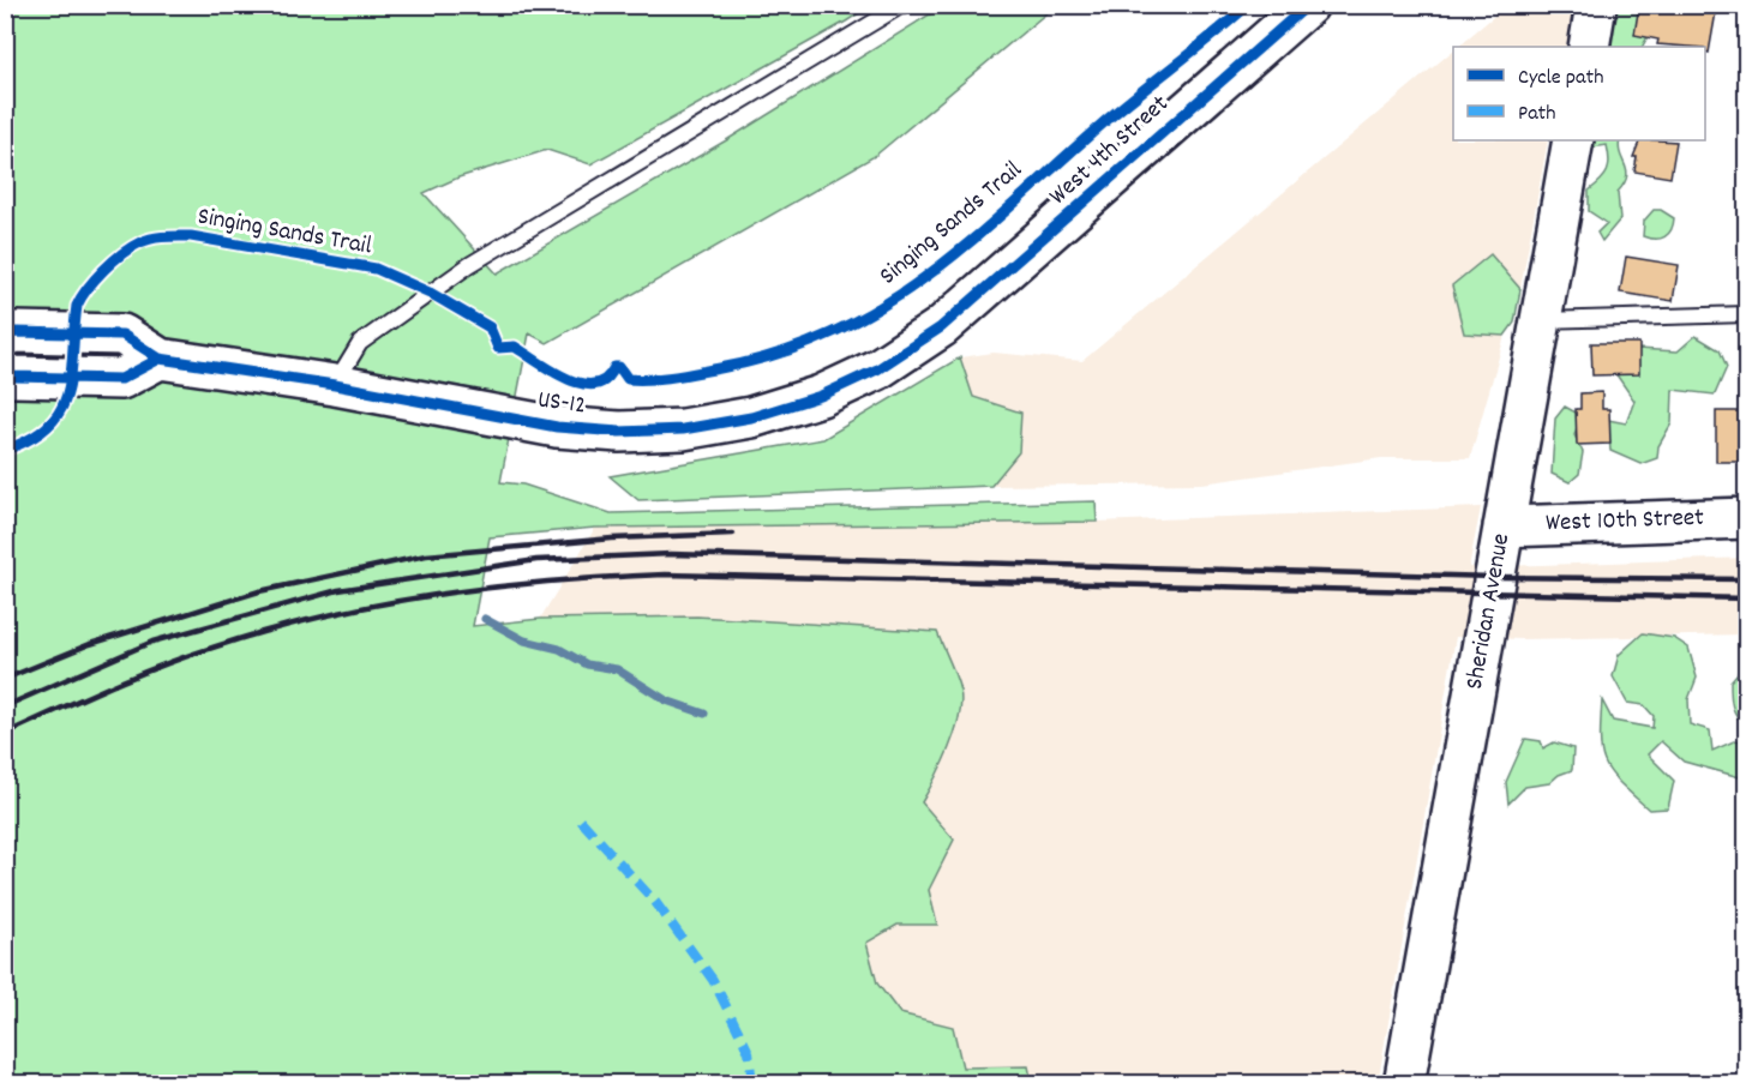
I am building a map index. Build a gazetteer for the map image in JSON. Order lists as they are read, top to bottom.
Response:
{
  "streets": {
    "main road": [
      "West 4th Street",
      "US-12",
      "West 10th Street",
      "Sheridan Avenue"
    ],
    "cycle path": ["Singing Sands Trail"]
  },
  "crossings": [
    ["West 4th Street", "US-12"],
    ["West 10th Street", "Sheridan Avenue"]
  ],
  "legend": ["Cycle path", "Path"]
}
